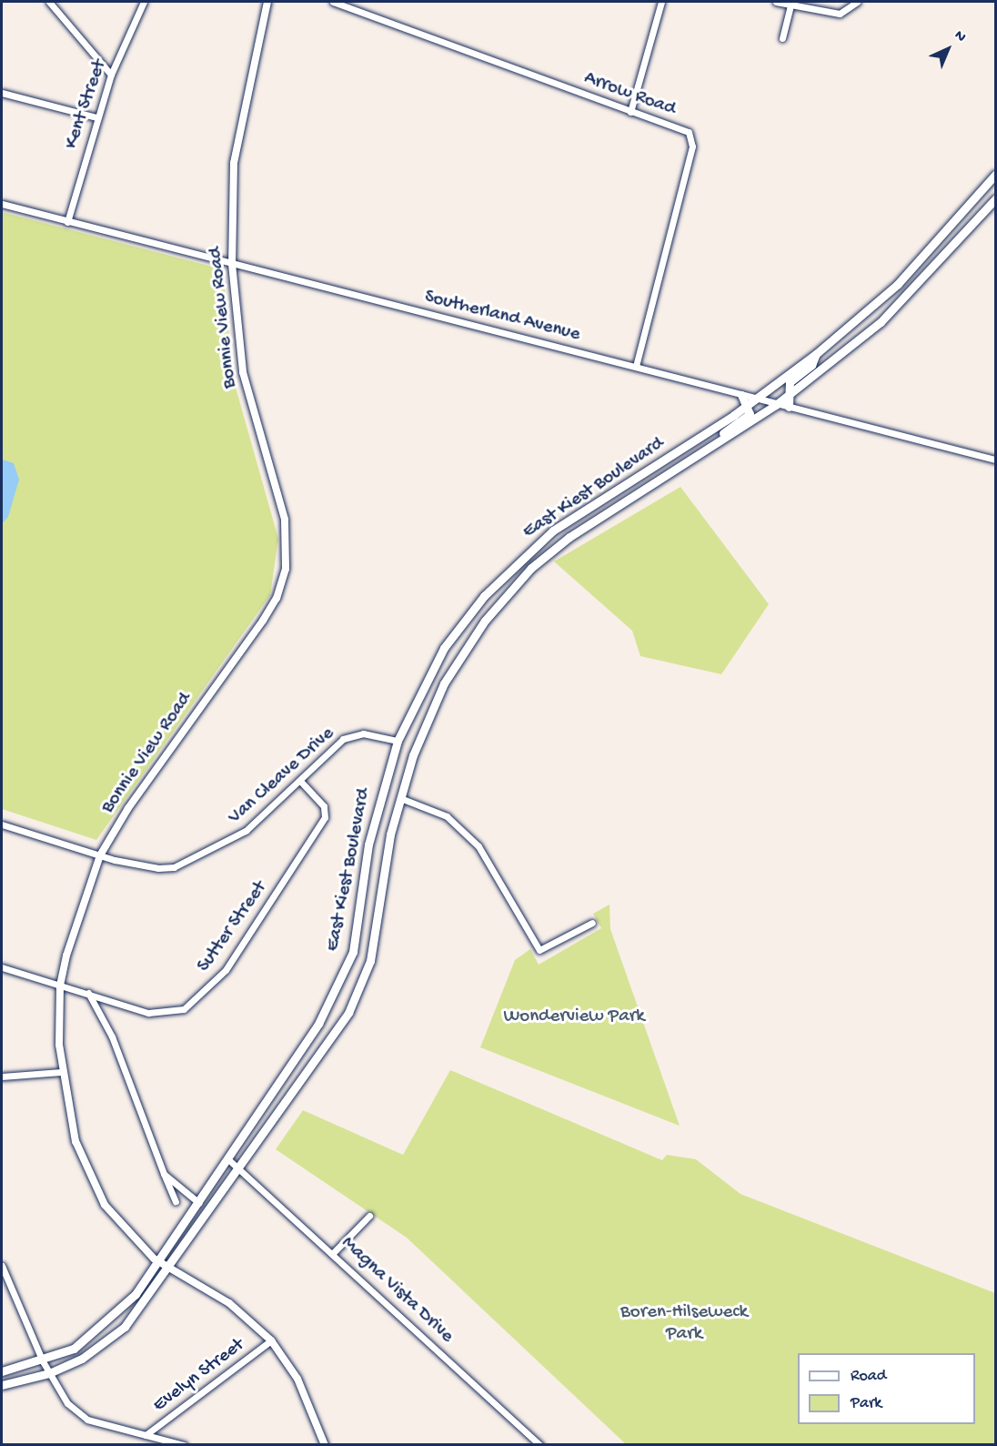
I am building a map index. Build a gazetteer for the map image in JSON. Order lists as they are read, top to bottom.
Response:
{
  "streets": {
    "main road": ["East Kiest Boulevard"],
    "street": [
      "Arrow Road",
      "Kent Street",
      "Southerland Avenue",
      "Bonnie View Road",
      "Van Cleave Drive",
      "Sutter Street",
      "Magna Vista Drive",
      "Evelyn Street"
    ]
  },
  "crossings": [
    ["Arrow Road", "Southerland Avenue"],
    ["Kent Street", "Southerland Avenue"],
    ["Southerland Avenue", "Bonnie View Road"],
    ["Southerland Avenue", "East Kiest Boulevard"],
    ["Bonnie View Road", "East Kiest Boulevard"],
    ["Bonnie View Road", "Van Cleave Drive"],
    ["Bonnie View Road", "Sutter Street"],
    ["Bonnie View Road", "Evelyn Street"],
    ["East Kiest Boulevard", "Van Cleave Drive"],
    ["East Kiest Boulevard", "Magna Vista Drive"],
    ["Van Cleave Drive", "Sutter Street"]
  ],
  "parks": ["Wonderview Park", "Boren-Hilseweck Park"],
  "legend": ["Road", "Park"],
  "north": "top right"
}
